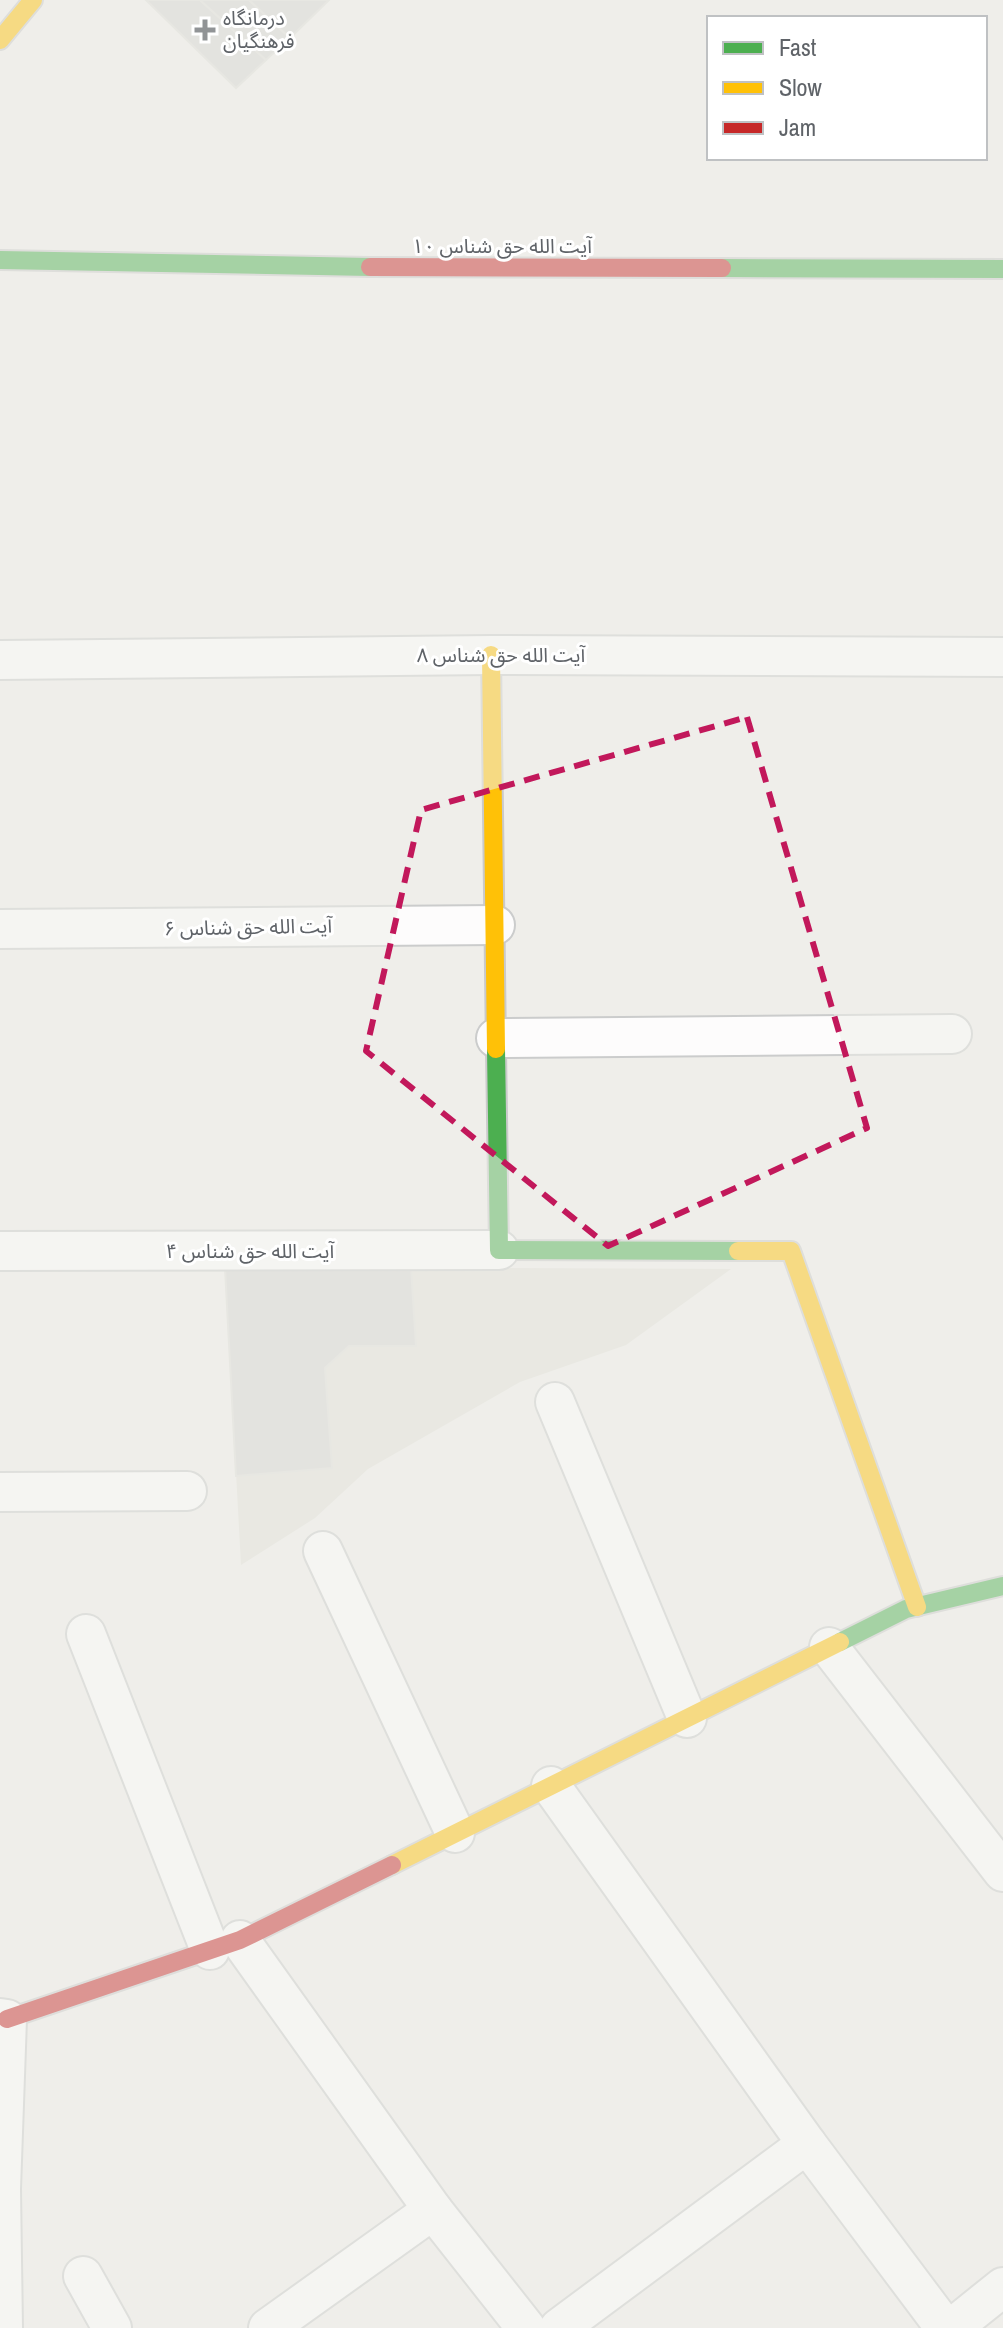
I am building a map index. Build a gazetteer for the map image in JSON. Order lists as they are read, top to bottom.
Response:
{
  "streets": {
    "street": [
      "آیت الله حق شناس ۱۰",
      "آیت الله حق شناس ۸",
      "آیت الله حق شناس ۶",
      "آیت الله حق شناس ۴"
    ]
  },
  "places": {
    "health": ["درمانگاه فرهنگیان"]
  },
  "legend": ["Fast", "Slow", "Jam"]
}
